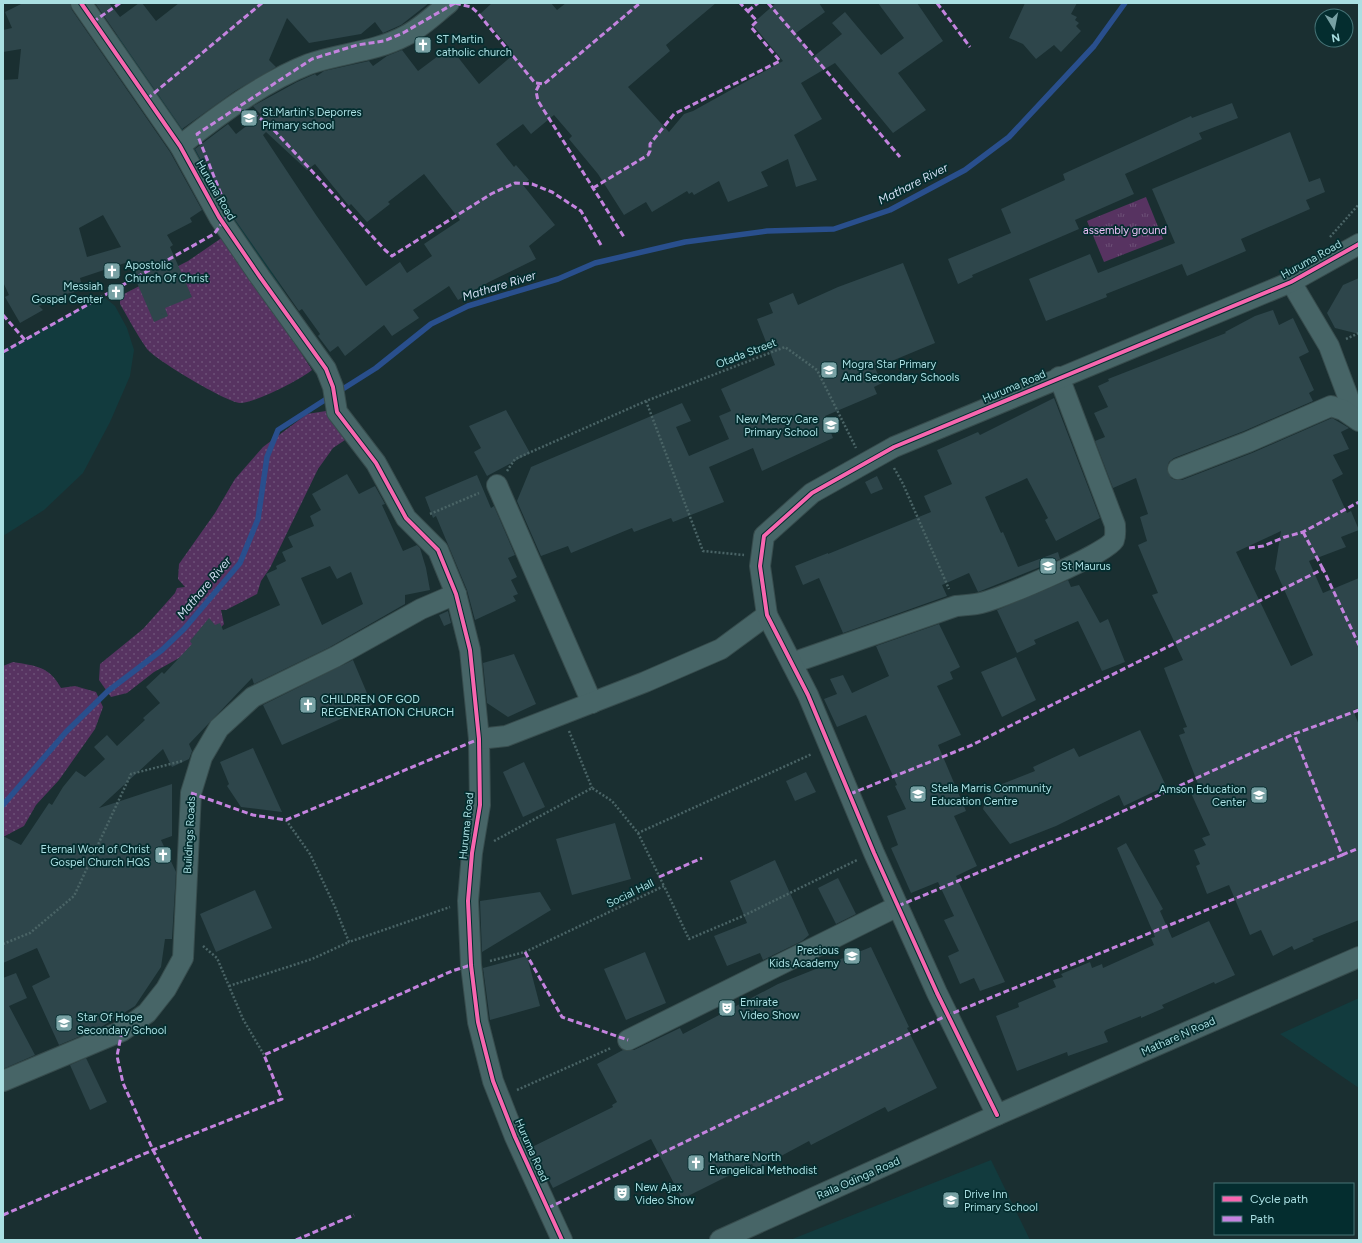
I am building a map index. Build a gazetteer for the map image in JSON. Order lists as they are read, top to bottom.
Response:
{
  "streets": {
    "street": [
      "Huruma Road",
      "Buildings Roads",
      "Mathare N Road",
      "Raila Odinga Road"
    ],
    "path": ["Otada Street", "Social Hall"]
  },
  "crossings": [
    ["Huruma Road", "Otada Street"],
    ["Huruma Road", "Buildings Roads"],
    ["Huruma Road", "Social Hall"],
    ["Mathare N Road", "Raila Odinga Road"]
  ],
  "water": ["Mathare River"],
  "parks": ["assembly ground"],
  "places": {
    "church": [
      "ST Martin catholic church",
      "Apostolic Church Of Christ",
      "Messiah Gospel Center",
      "CHILDREN OF GOD REGENERATION CHURCH",
      "Eternal Word of Christ Gospel Church HQS",
      "Mathare North Evangelical Methodist"
    ],
    "school or university": [
      "St.Martin's Deporres Primary school",
      "Mogra Star Primary And Secondary Schools",
      "New Mercy Care Primary School",
      "St Maurus",
      "Stella Marris Community Education Centre",
      "Amson Education Center",
      "Precious Kids Academy",
      "Star Of Hope Secondary School",
      "Drive Inn Primary School"
    ],
    "theatre": ["Emirate Video Show", "New Ajax Video Show"]
  },
  "legend": ["Cycle path", "Path"],
  "north": "bottom"
}
